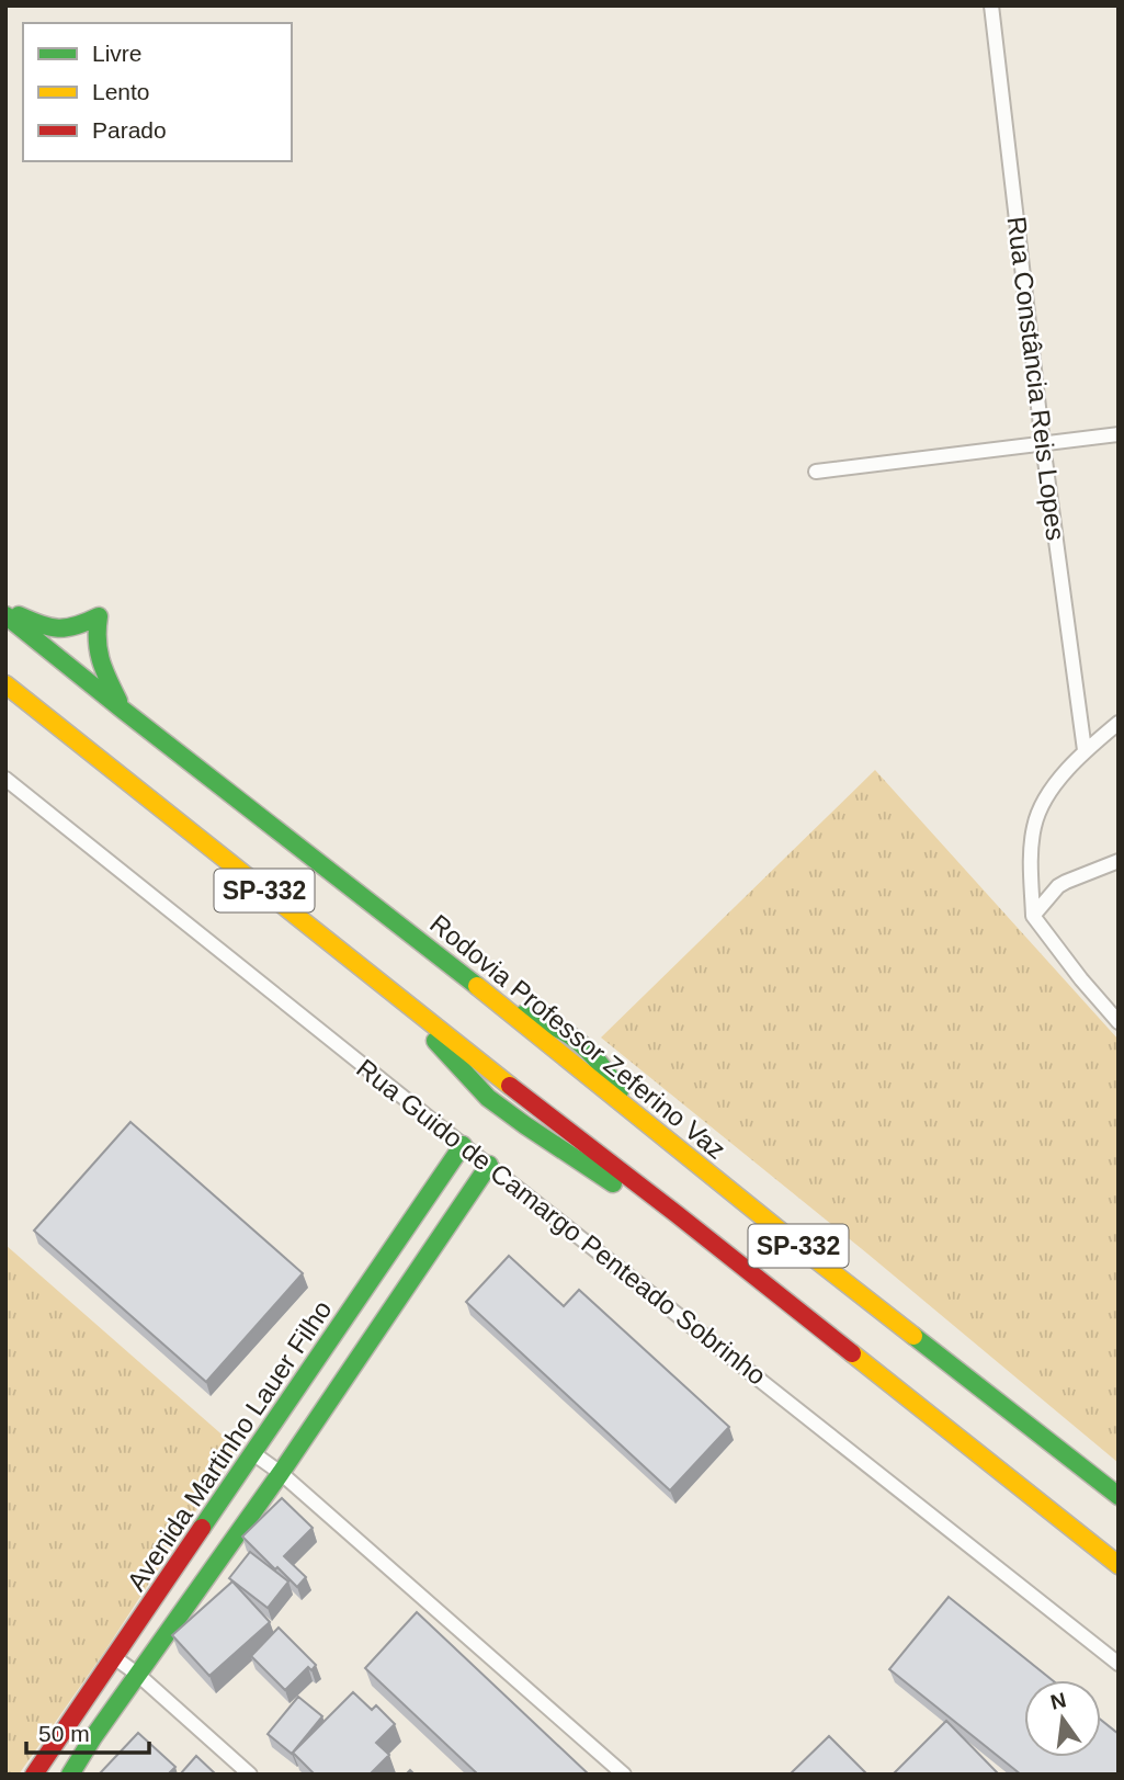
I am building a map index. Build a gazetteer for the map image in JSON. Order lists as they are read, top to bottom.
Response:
{
  "streets": {
    "main road": ["SP-332", "Rodovia Professor Zeferino Vaz", "Avenida Martinho Lauer Filho"],
    "street": ["Rua Constância Reis Lopes", "Rua Guido de Camargo Penteado Sobrinho"]
  },
  "crossings": [
    ["Rua Guido de Camargo Penteado Sobrinho", "Avenida Martinho Lauer Filho"]
  ],
  "legend": ["Livre", "Lento", "Parado"],
  "scale_bar": "50 m",
  "north": "top"
}
